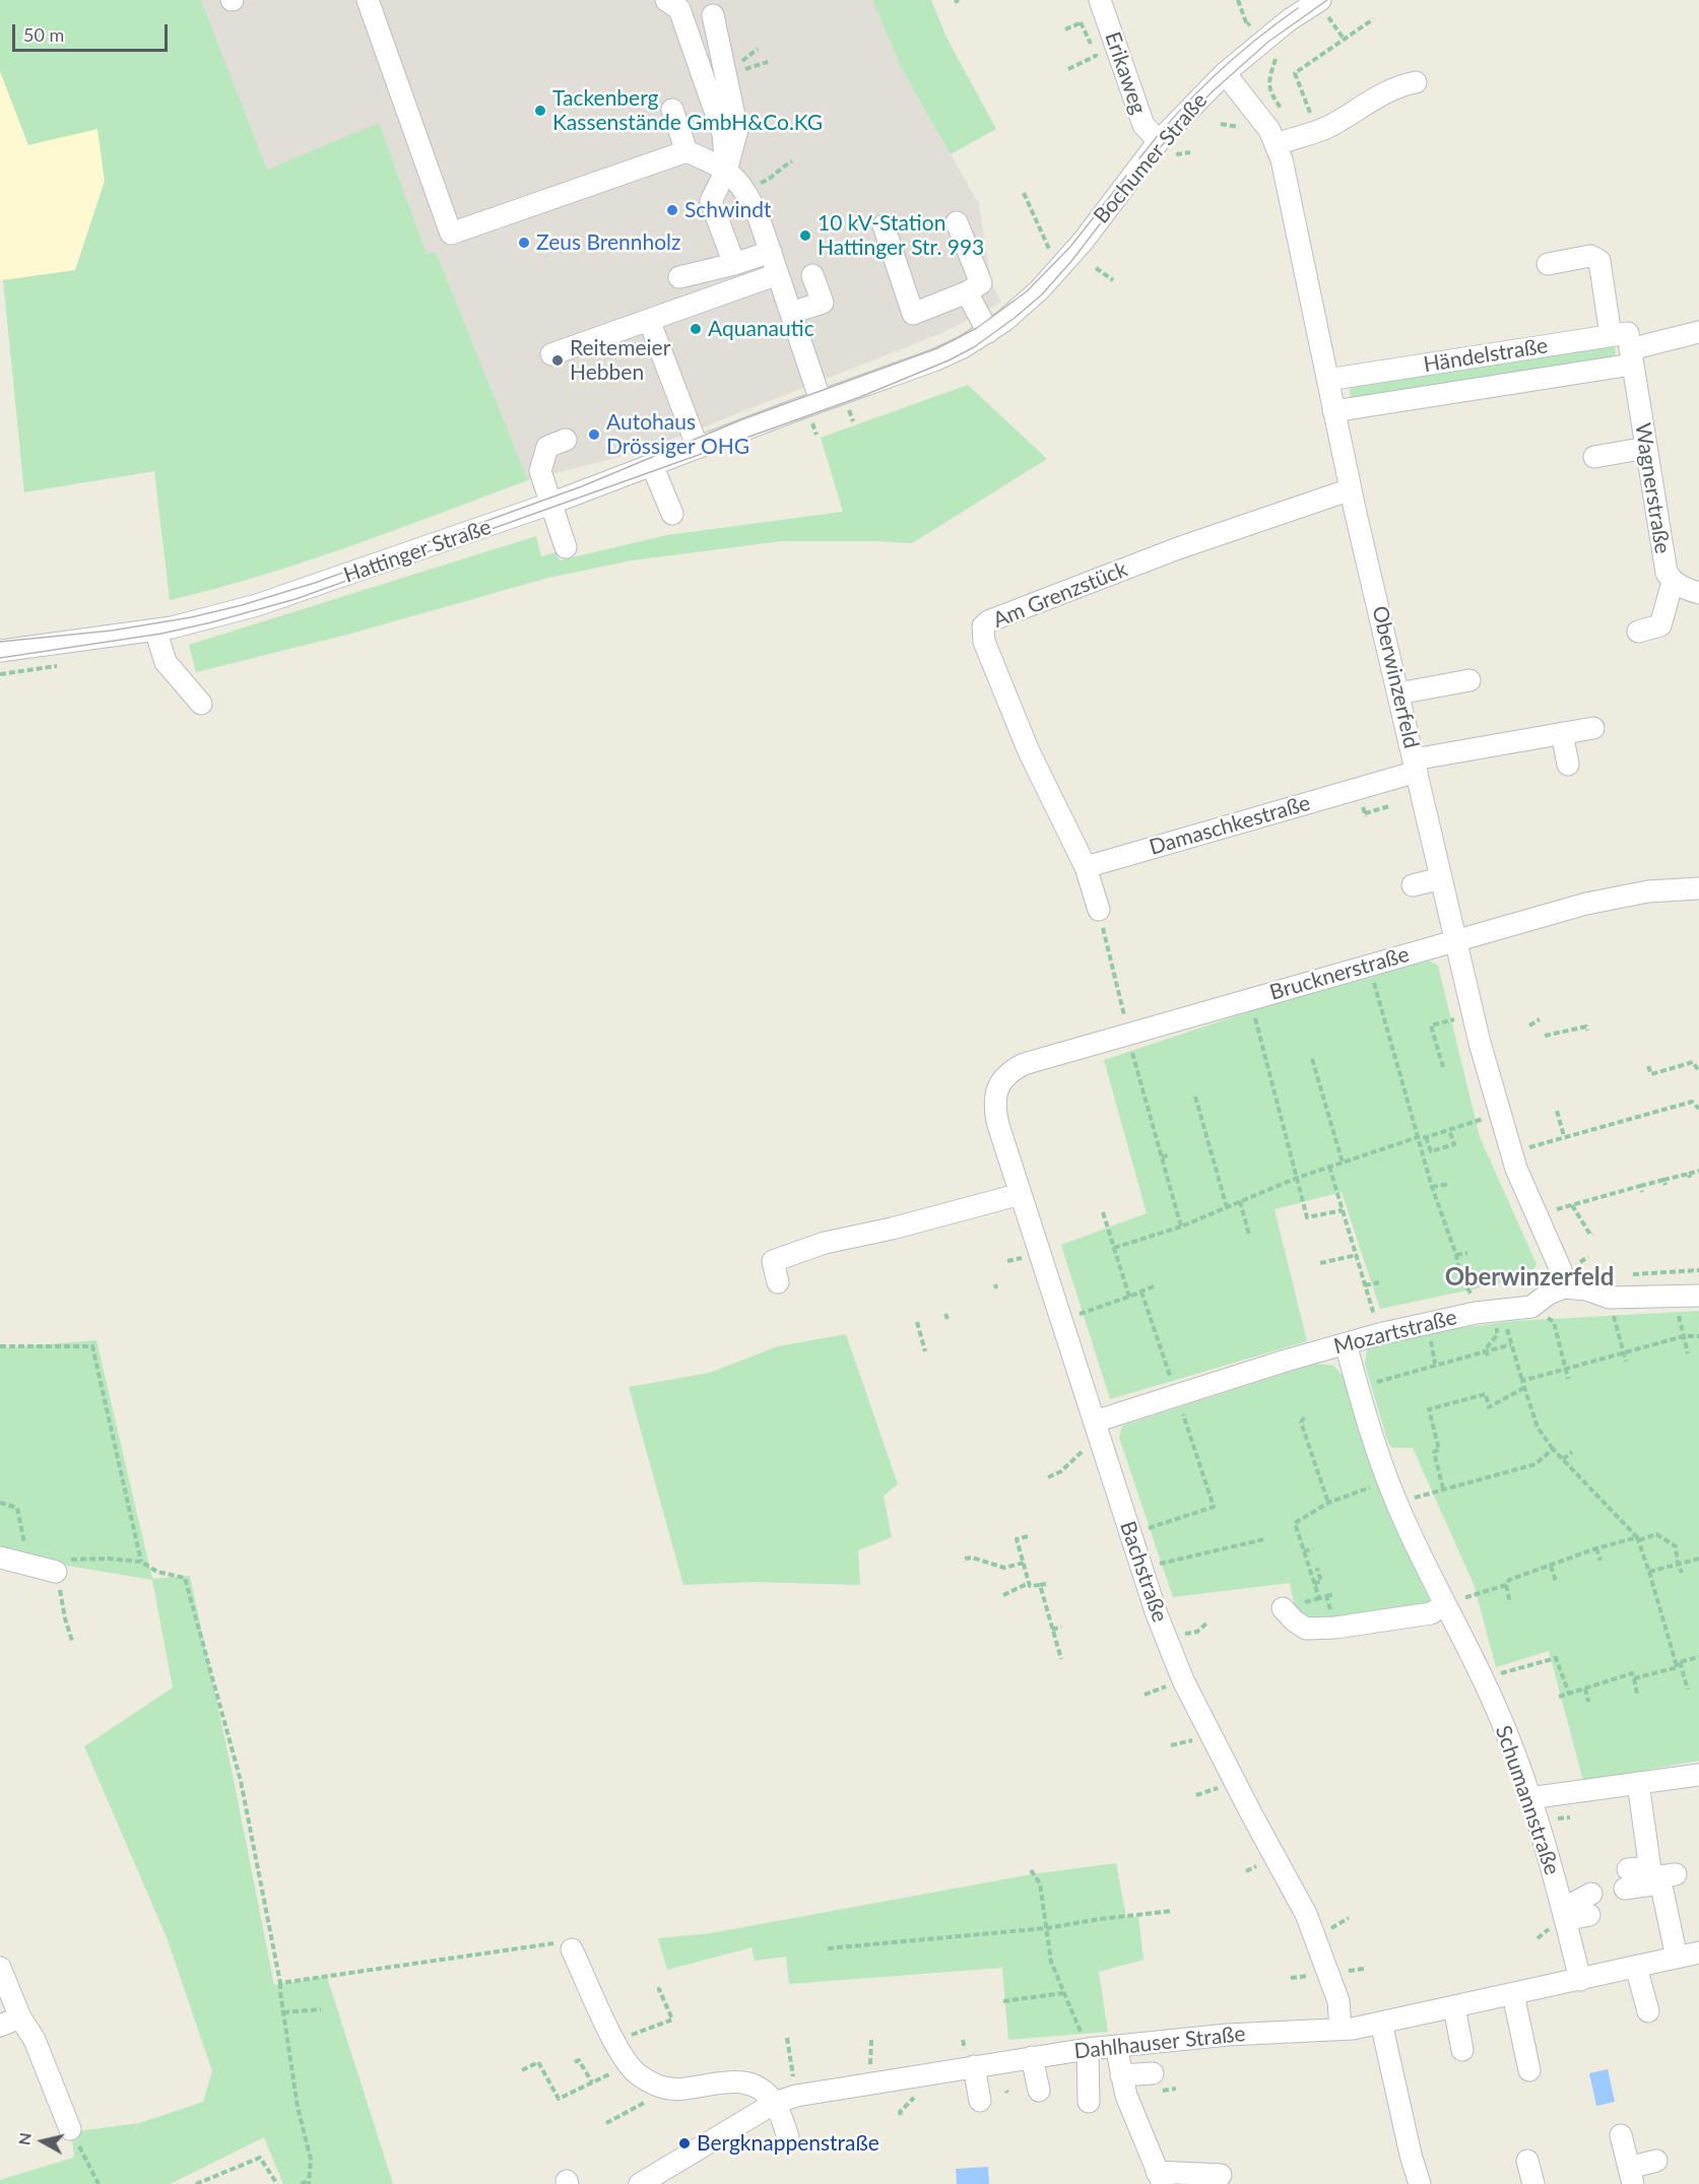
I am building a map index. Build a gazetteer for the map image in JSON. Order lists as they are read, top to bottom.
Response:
{
  "streets": {
    "street": [
      "Erikaweg",
      "Bochumer Straße",
      "Händelstraße",
      "Wagnerstraße",
      "Hattinger Straße",
      "Am Grenzstück",
      "Oberwinzerfeld",
      "Damaschkestraße",
      "Brucknerstraße",
      "Mozartstraße",
      "Bachstraße",
      "Schumannstraße",
      "Dahlhauser Straße"
    ]
  },
  "crossings": [
    ["Erikaweg", "Bochumer Straße"],
    ["Bochumer Straße", "Hattinger Straße"],
    ["Bochumer Straße", "Oberwinzerfeld"],
    ["Händelstraße", "Wagnerstraße"],
    ["Händelstraße", "Oberwinzerfeld"],
    ["Am Grenzstück", "Oberwinzerfeld"],
    ["Am Grenzstück", "Damaschkestraße"],
    ["Oberwinzerfeld", "Damaschkestraße"],
    ["Oberwinzerfeld", "Brucknerstraße"],
    ["Oberwinzerfeld", "Mozartstraße"],
    ["Brucknerstraße", "Bachstraße"],
    ["Mozartstraße", "Bachstraße"],
    ["Mozartstraße", "Schumannstraße"],
    ["Bachstraße", "Dahlhauser Straße"],
    ["Schumannstraße", "Dahlhauser Straße"]
  ],
  "districts": ["Oberwinzerfeld"],
  "places": [
    "Tackenberg Kassenstände GmbH&Co.KG",
    "Schwindt",
    "10 kV-Station Hattinger Str. 993",
    "Zeus Brennholz",
    "Aquanautic",
    "Reitemeier Hebben",
    "Autohaus Drössiger OHG",
    "Bergknappenstraße"
  ],
  "scale_bar": "50 m",
  "north": "left"
}
